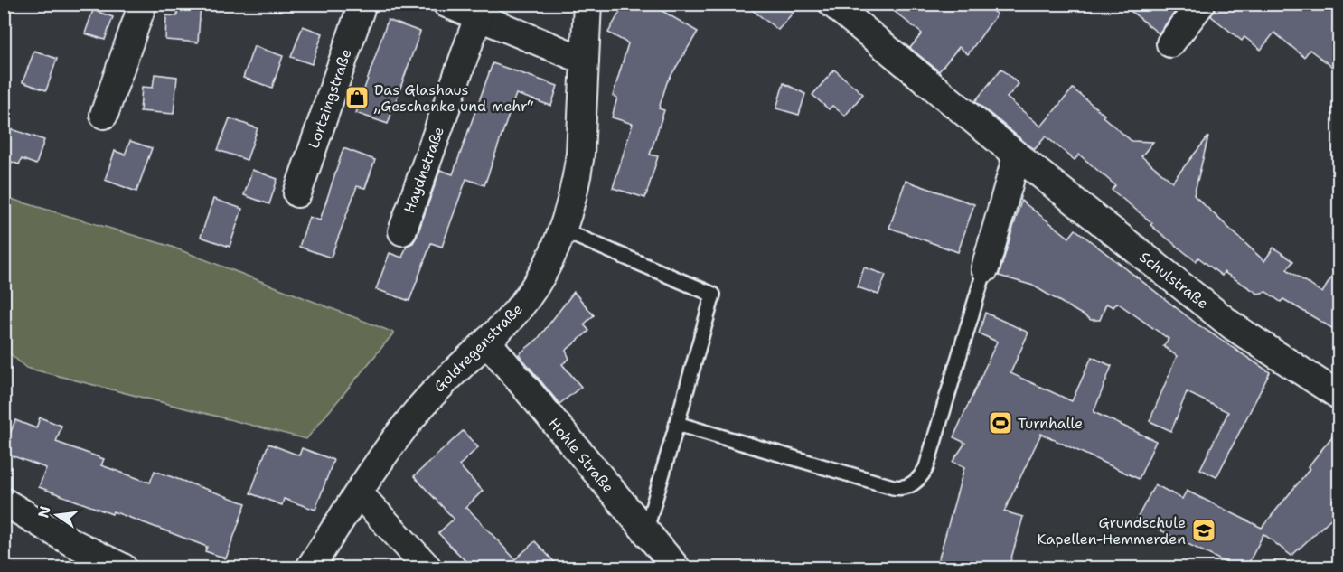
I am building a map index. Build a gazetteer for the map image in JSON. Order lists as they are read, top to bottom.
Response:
{
  "streets": {
    "street": [
      "Lortzingstraße",
      "Haydnstraße",
      "Schulstraße",
      "Goldregenstraße",
      "Hohle Straße"
    ]
  },
  "crossings": [
    ["Goldregenstraße", "Hohle Straße"]
  ],
  "places": {
    "shop": ["Das Glashaus „Geschenke und mehr“"],
    "sports": ["Turnhalle"],
    "school or university": ["Grundschule Kapellen-Hemmerden"]
  },
  "north": "left"
}
